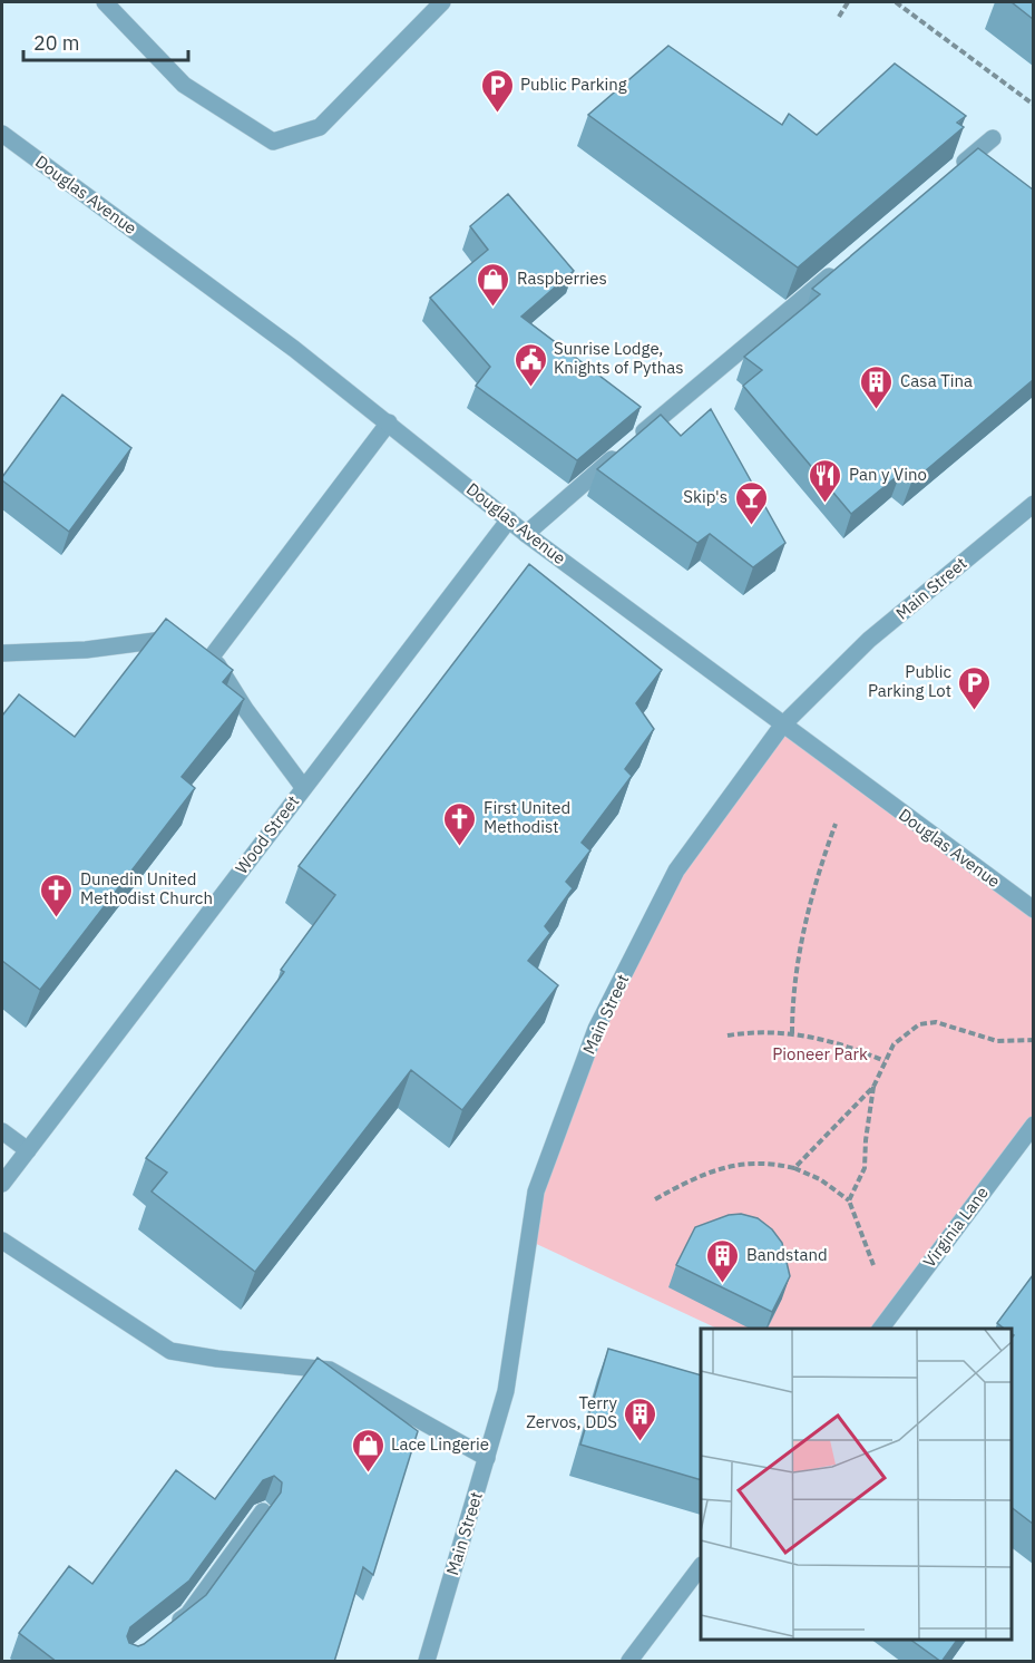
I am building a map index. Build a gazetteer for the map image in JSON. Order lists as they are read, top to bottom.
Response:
{
  "streets": {
    "street": [
      "Douglas Avenue",
      "Main Street",
      "Wood Street",
      "Virginia Lane"
    ]
  },
  "crossings": [
    ["Douglas Avenue", "Main Street"],
    ["Douglas Avenue", "Wood Street"]
  ],
  "parks": ["Pioneer Park"],
  "places": {
    "parking": ["Public Parking", "Public Parking Lot"],
    "shop": ["Raspberries", "Lace Lingerie"],
    "public building": ["Sunrise Lodge, Knights of Pythas"],
    "building": ["Casa Tina", "Bandstand", "Terry Zervos, DDS"],
    "restaurant": ["Pan y Vino"],
    "bar": ["Skip's"],
    "church": ["First United Methodist", "Dunedin United Methodist Church"]
  },
  "scale_bar": "20 m"
}
